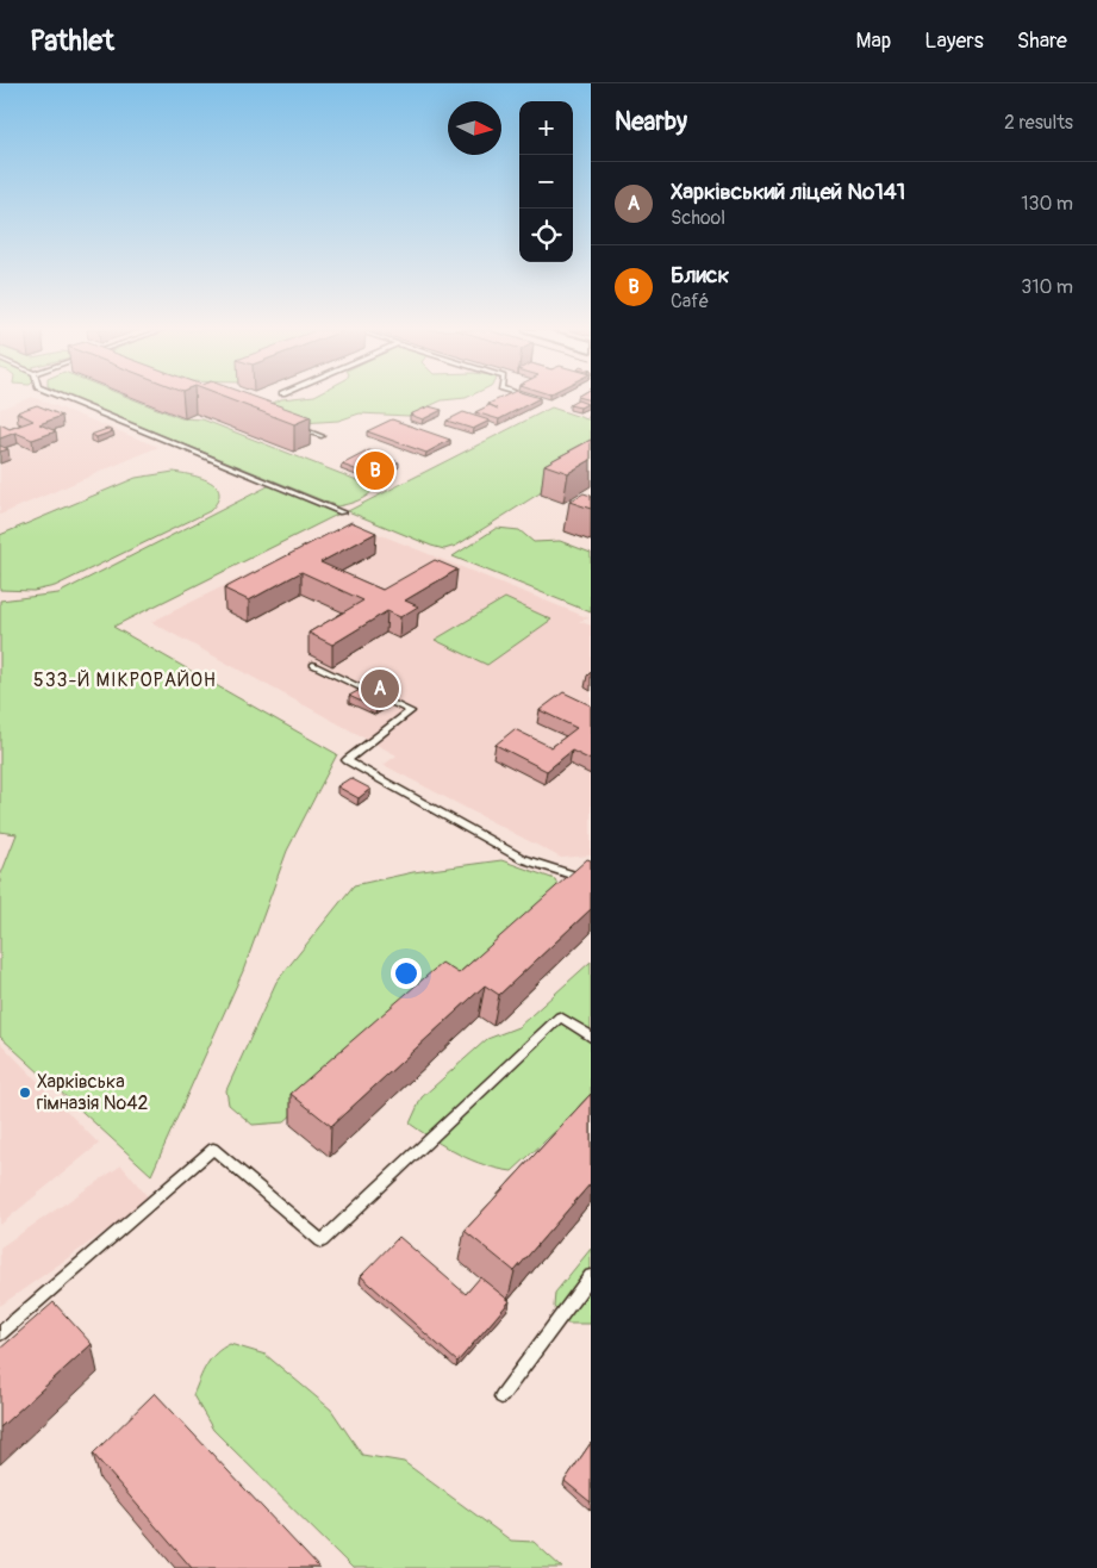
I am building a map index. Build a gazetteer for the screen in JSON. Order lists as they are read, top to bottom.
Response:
{
  "districts": ["533-Й МІКРОРАЙОН"],
  "places": ["Харківська гімназія №42"],
  "north": "right",
  "page": {
    "header": "Pathlet",
    "nav": ["Map", "Layers", "Share"],
    "heading": ["Nearby", "2 results"],
    "map_buttons": ["+", "−"],
    "list": [
      {
        "mark": "A",
        "name": "Харківський ліцей №141",
        "note": "School",
        "value": "130 m"
      },
      {
        "mark": "B",
        "name": "Блиск",
        "note": "Café",
        "value": "310 m"
      }
    ],
    "pins": ["B", "A"]
  }
}
